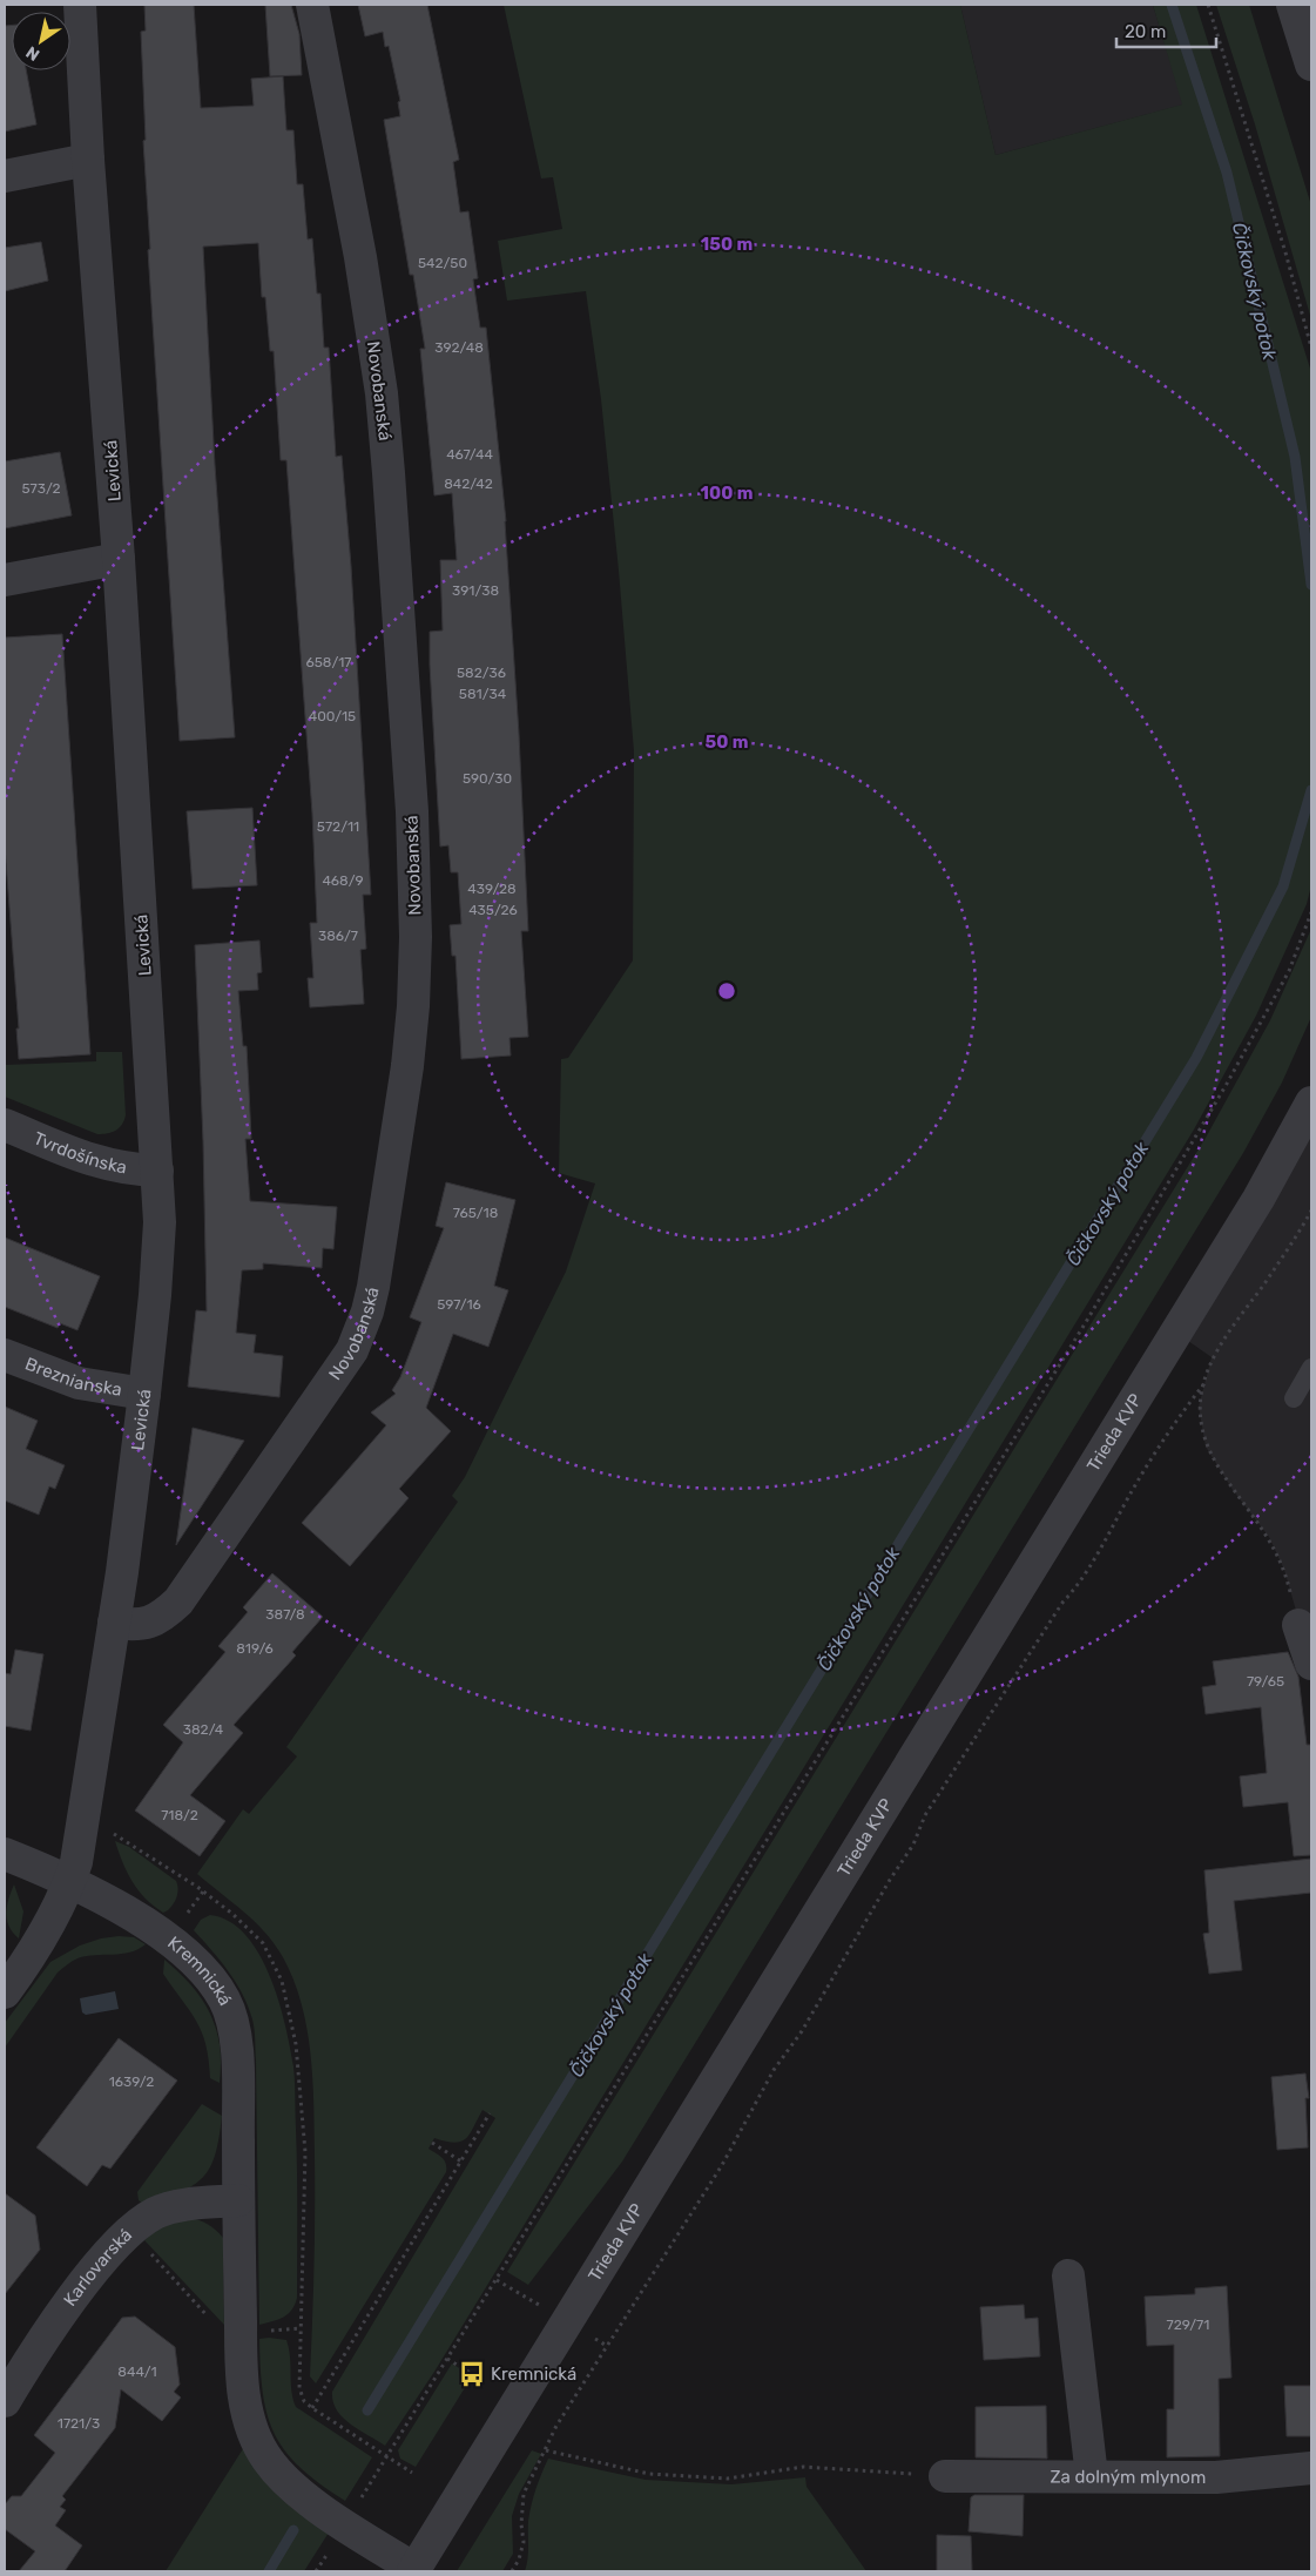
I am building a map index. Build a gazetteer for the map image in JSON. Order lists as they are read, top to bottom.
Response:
{
  "streets": {
    "street": [
      "Novobanská",
      "Levická",
      "Tvrdošínska",
      "Breznianska",
      "Trieda KVP",
      "Kremnická",
      "Karlovarská",
      "Za dolným mlynom"
    ]
  },
  "crossings": [
    ["Novobanská", "Levická"],
    ["Levická", "Tvrdošínska"],
    ["Levická", "Breznianska"],
    ["Levická", "Kremnická"],
    ["Trieda KVP", "Kremnická"],
    ["Kremnická", "Karlovarská"]
  ],
  "water": ["Čičkovský potok"],
  "places": {
    "bus stop": ["Kremnická"]
  },
  "house_numbers": [
    "542/50",
    "392/48",
    "467/44",
    "842/42",
    "573/2",
    "391/38",
    "658/17",
    "582/36",
    "581/34",
    "400/15",
    "590/30",
    "572/11",
    "468/9",
    "439/28",
    "435/26",
    "386/7",
    "765/18",
    "597/16",
    "387/8",
    "819/6",
    "79/65",
    "382/4",
    "718/2",
    "1639/2",
    "729/71",
    "844/1",
    "1721/3"
  ],
  "scale_bar": "20 m",
  "north": "bottom left",
  "rings": ["150 m", "100 m", "50 m"]
}
